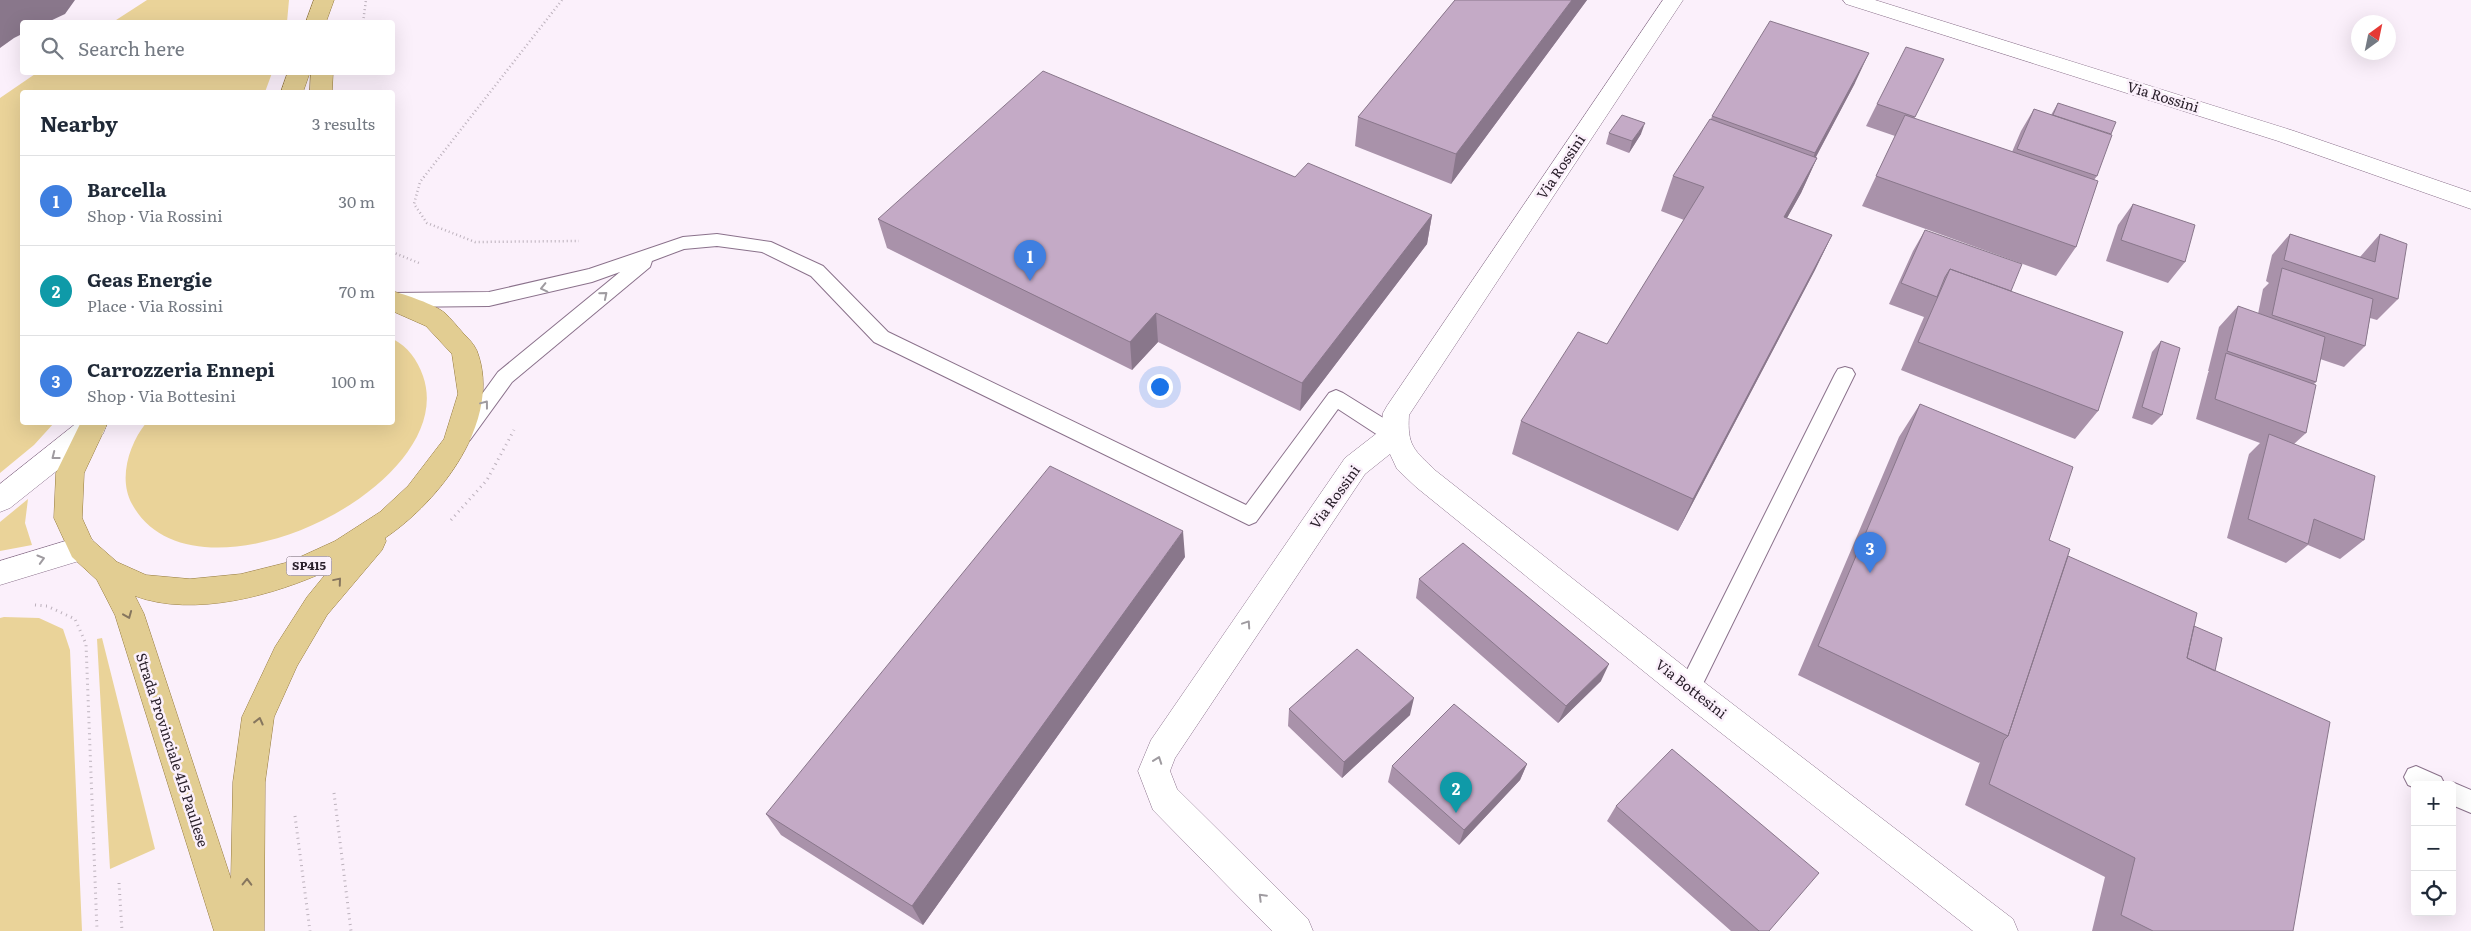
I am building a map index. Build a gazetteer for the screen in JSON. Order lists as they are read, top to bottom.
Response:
{
  "streets": {
    "main road": ["SP415", "Strada Provinciale 415 Paullese"],
    "street": ["Via Rossini", "Via Bottesini"]
  },
  "crossings": [
    ["Via Rossini", "Via Bottesini"]
  ],
  "north": "top right",
  "page": {
    "search": "Search here",
    "heading": ["Nearby", "3 results"],
    "list": [
      {
        "mark": "1",
        "name": "Barcella",
        "note": "Shop · Via Rossini",
        "value": "30 m"
      },
      {
        "mark": "2",
        "name": "Geas Energie",
        "note": "Place · Via Rossini",
        "value": "70 m"
      },
      {
        "mark": "3",
        "name": "Carrozzeria Ennepi",
        "note": "Shop · Via Bottesini",
        "value": "100 m"
      }
    ],
    "pins": ["1", "3", "2"],
    "map_buttons": ["+", "−"]
  }
}
